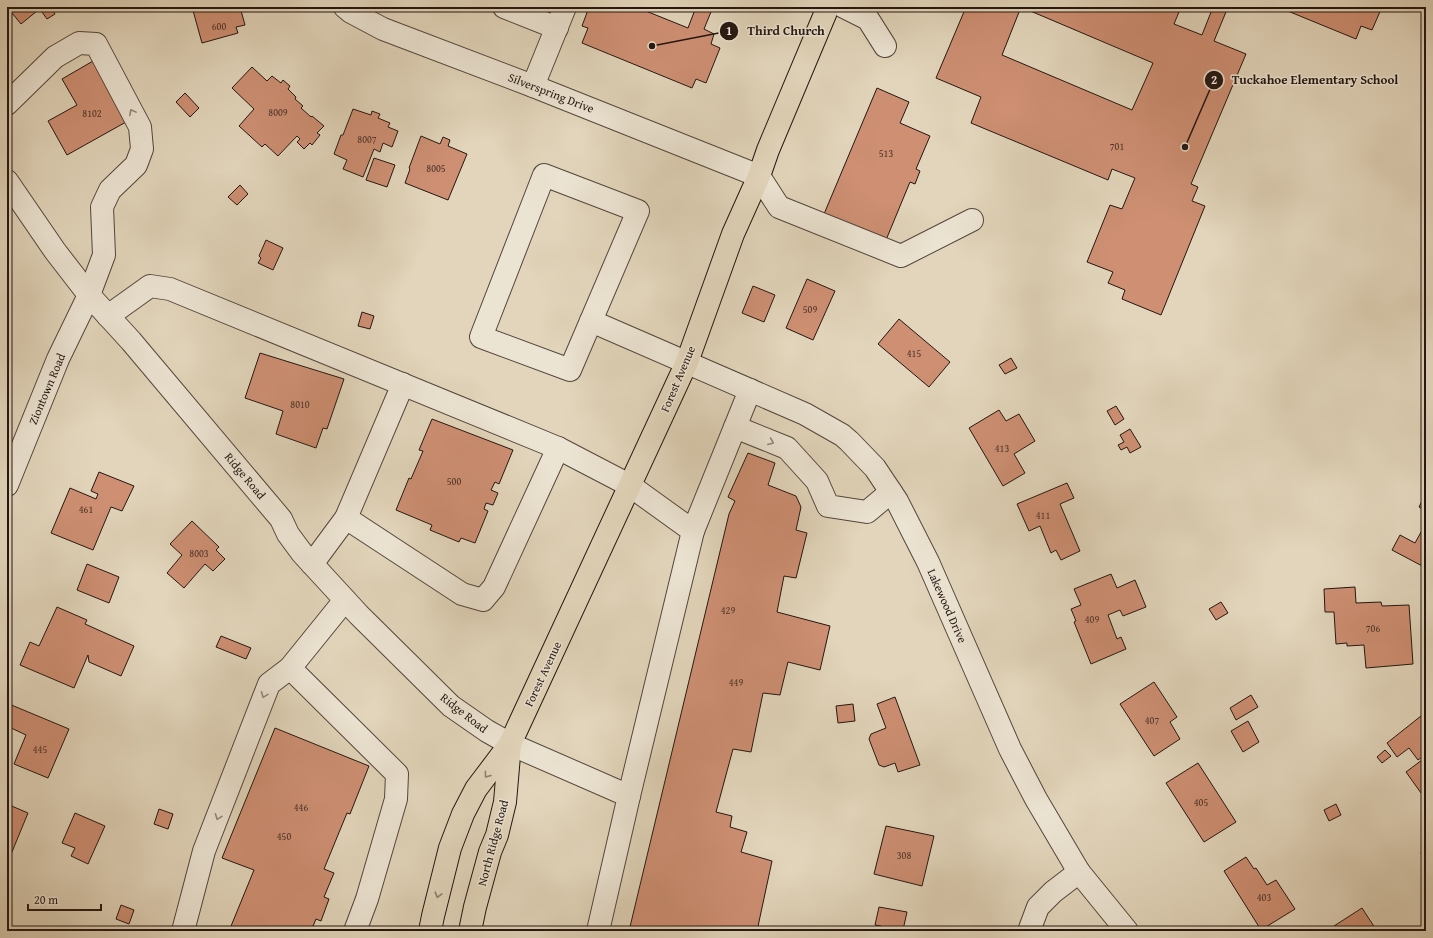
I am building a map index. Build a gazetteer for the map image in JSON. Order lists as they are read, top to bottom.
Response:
{
  "streets": {
    "main road": ["Forest Avenue", "North Ridge Road"],
    "street": [
      "Silverspring Drive",
      "Ziontown Road",
      "Ridge Road",
      "Lakewood Drive"
    ]
  },
  "crossings": [
    ["Silverspring Drive", "Forest Avenue"],
    ["Forest Avenue", "Ridge Road"],
    ["Forest Avenue", "Lakewood Drive"],
    ["Forest Avenue", "North Ridge Road"],
    ["Ziontown Road", "Ridge Road"],
    ["Ridge Road", "North Ridge Road"]
  ],
  "places": ["Third Church", "Tuckahoe Elementary School"],
  "house_numbers": [
    "600",
    "8009",
    "8102",
    "8007",
    "701",
    "513",
    "8005",
    "509",
    "415",
    "8010",
    "413",
    "500",
    "461",
    "411",
    "8003",
    "429",
    "409",
    "706",
    "449",
    "407",
    "445",
    "405",
    "446",
    "450",
    "308",
    "403"
  ],
  "scale_bar": "20 m"
}
